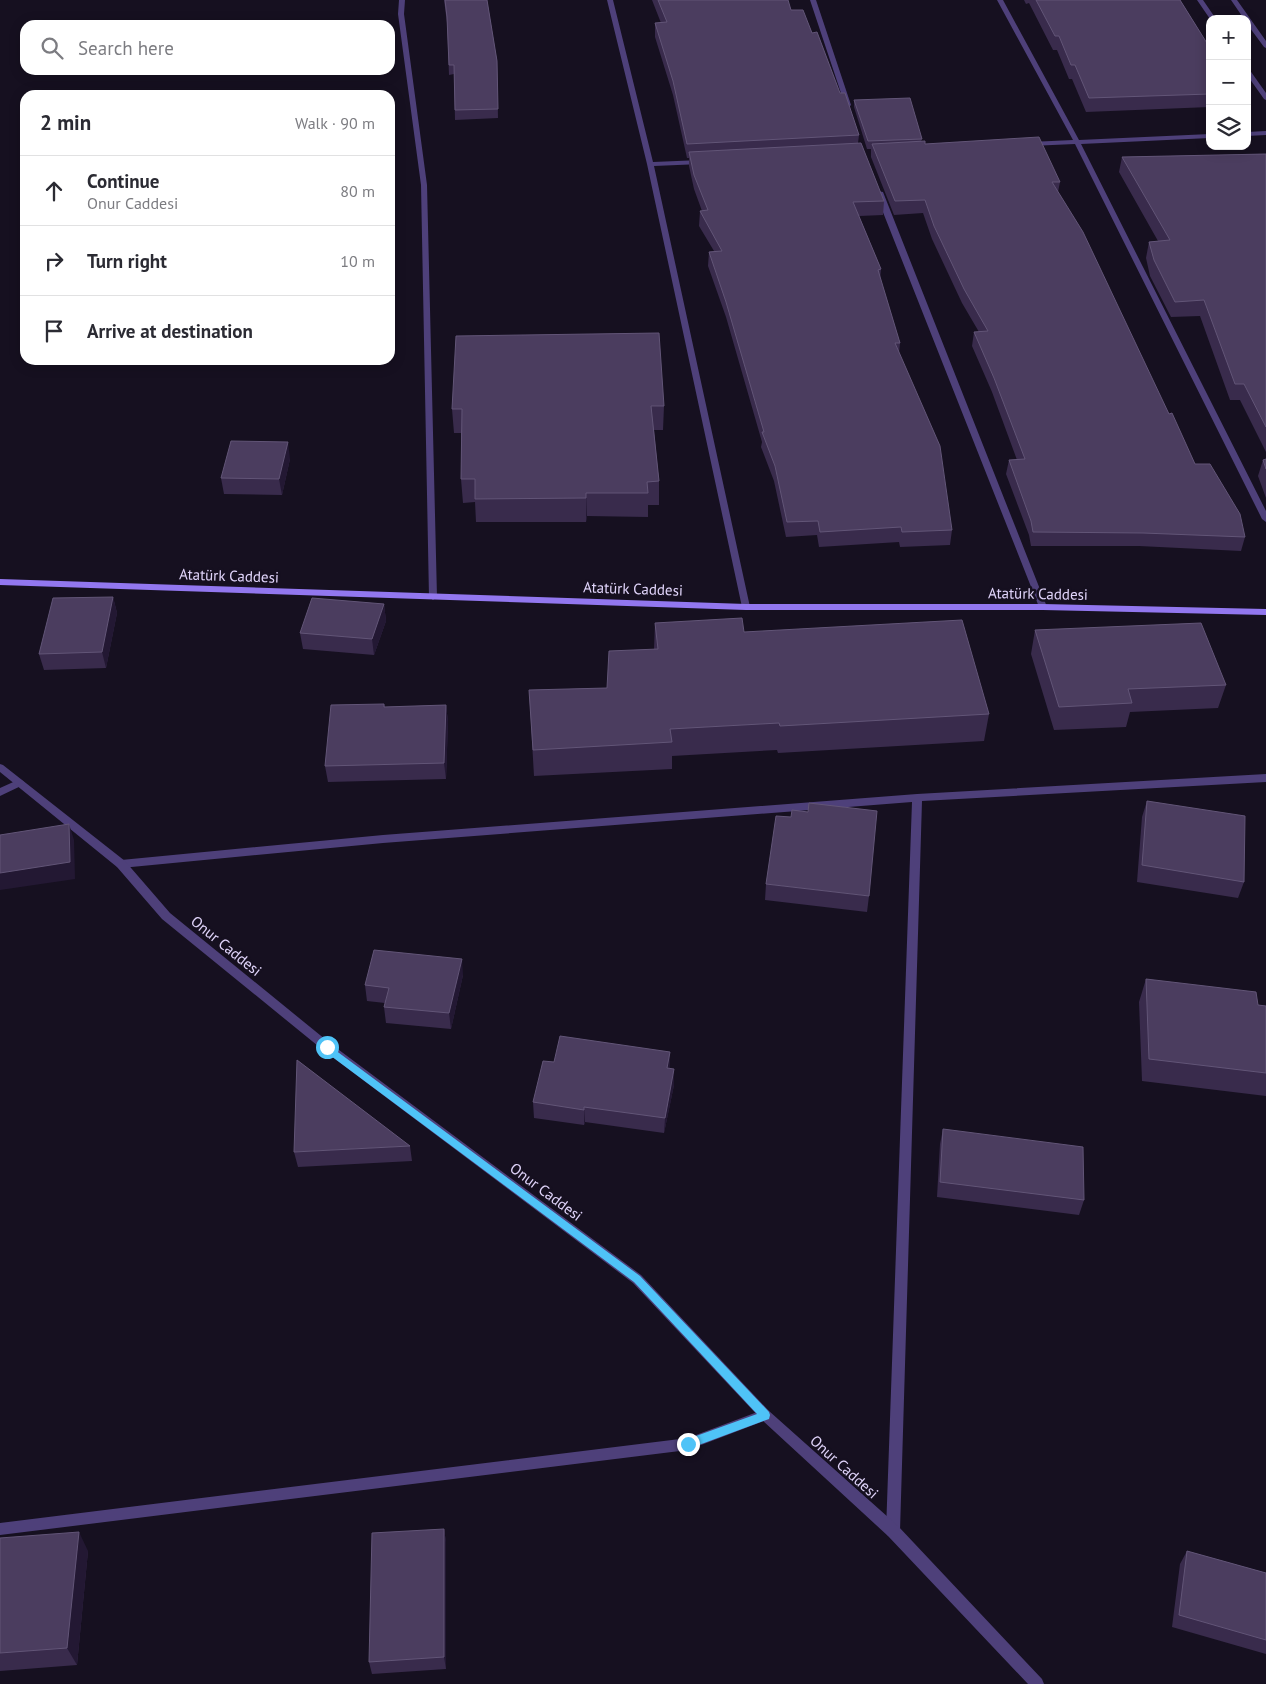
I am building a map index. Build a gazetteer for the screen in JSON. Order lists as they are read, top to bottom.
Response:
{
  "streets": {
    "main road": ["Atatürk Caddesi"],
    "street": ["Onur Caddesi"]
  },
  "page": {
    "map_buttons": ["+", "−"],
    "search": "Search here",
    "heading": ["2 min", "Walk · 90 m"],
    "list": [
      ["Continue", "Onur Caddesi", "80 m"],
      ["Turn right", "10 m"],
      "Arrive at destination"
    ]
  }
}
